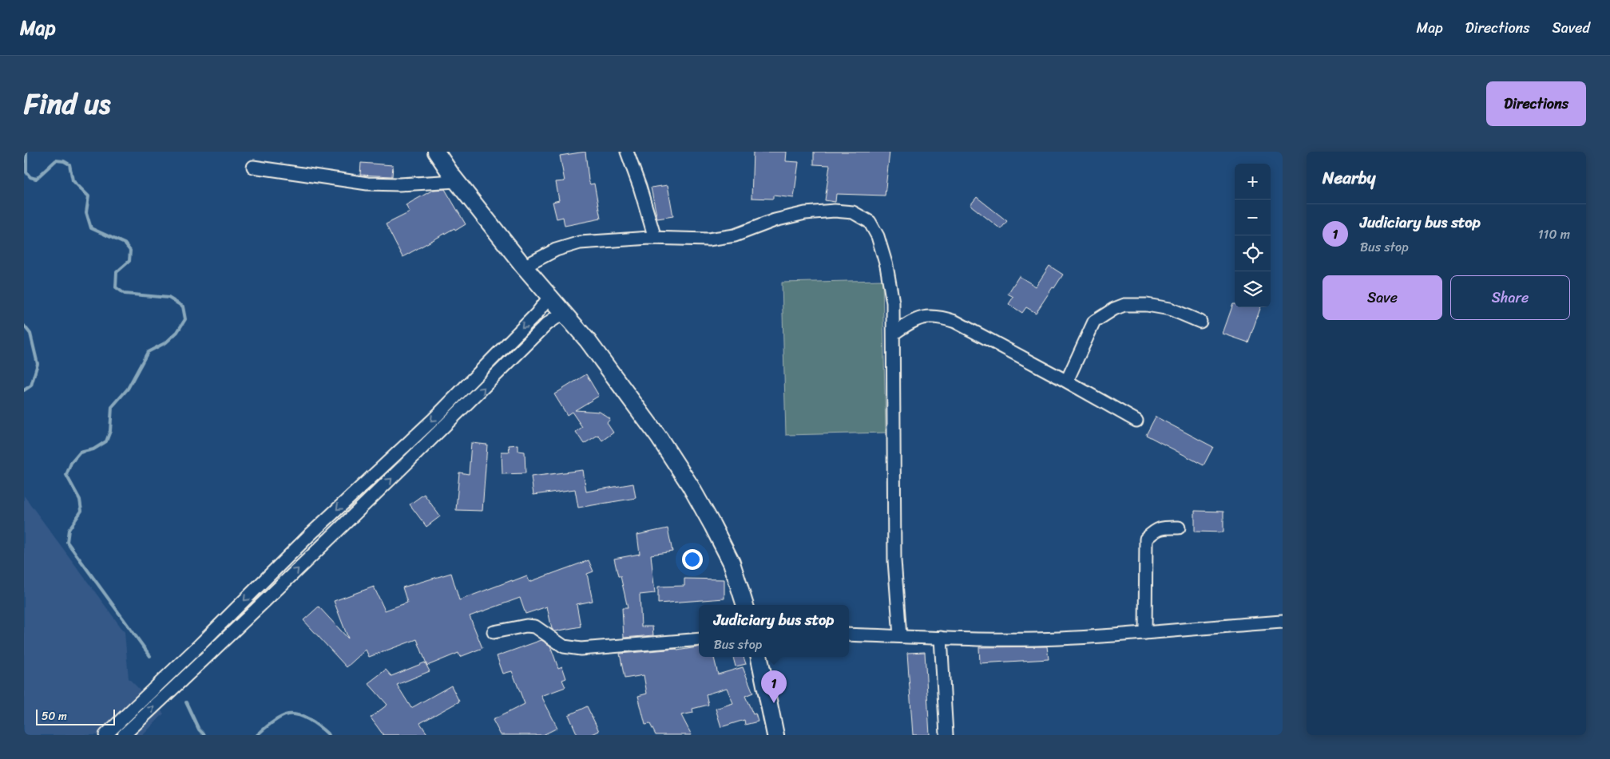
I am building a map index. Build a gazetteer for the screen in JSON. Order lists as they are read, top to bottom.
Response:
{
  "scale_bar": "50 m",
  "page": {
    "header": "Map",
    "nav": ["Map", "Directions", "Saved"],
    "title": "Find us",
    "buttons": [
      "Directions",
      ["Save", "Share"]
    ],
    "heading": "Nearby",
    "map_buttons": ["+", "−"],
    "list": [
      {
        "mark": "1",
        "name": "Judiciary bus stop",
        "note": "Bus stop",
        "value": "110 m"
      }
    ],
    "popup": ["Judiciary bus stop", "Bus stop"],
    "pins": "1",
    "scale": "50 m"
  }
}
